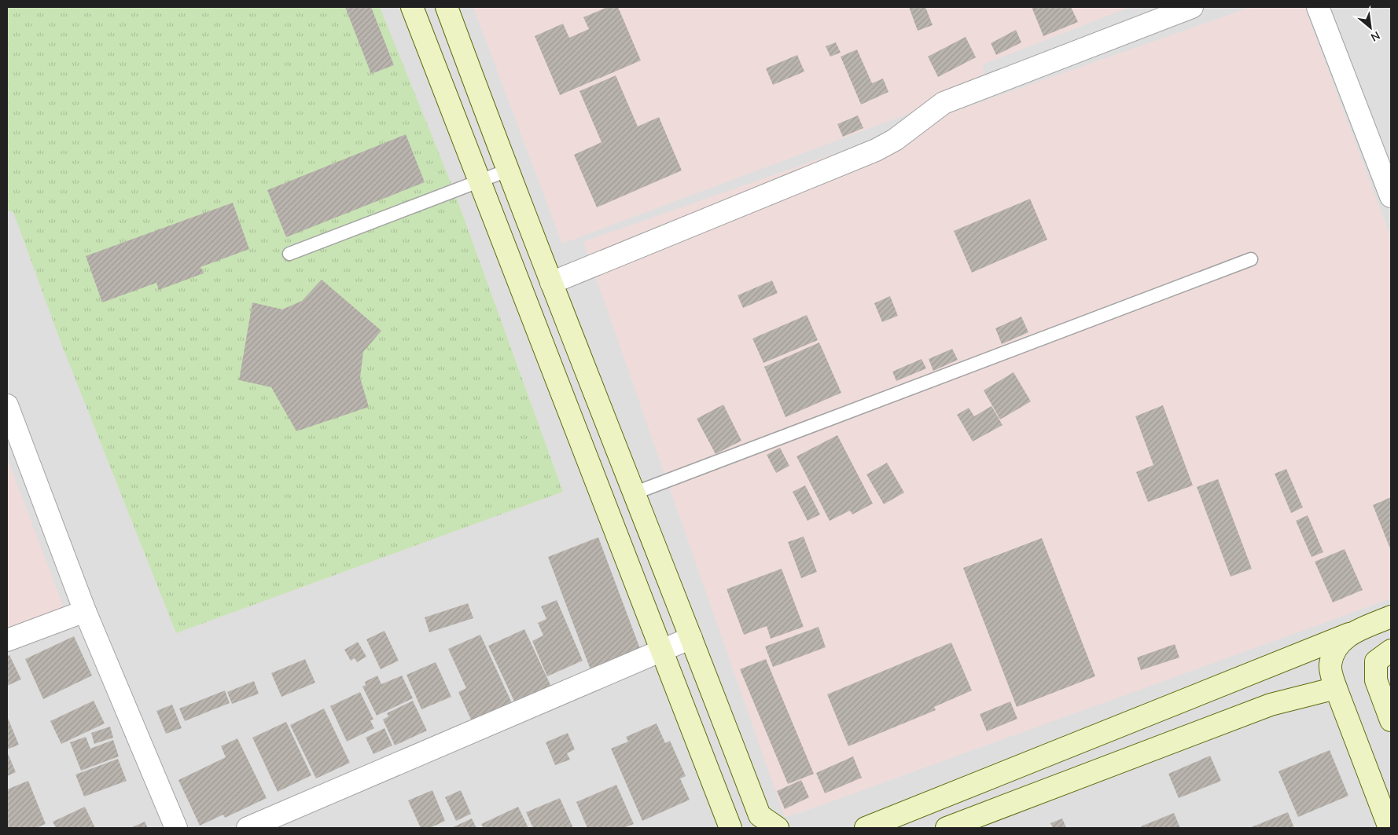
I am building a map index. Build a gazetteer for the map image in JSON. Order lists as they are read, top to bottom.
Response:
{
  "north": "bottom right"
}
